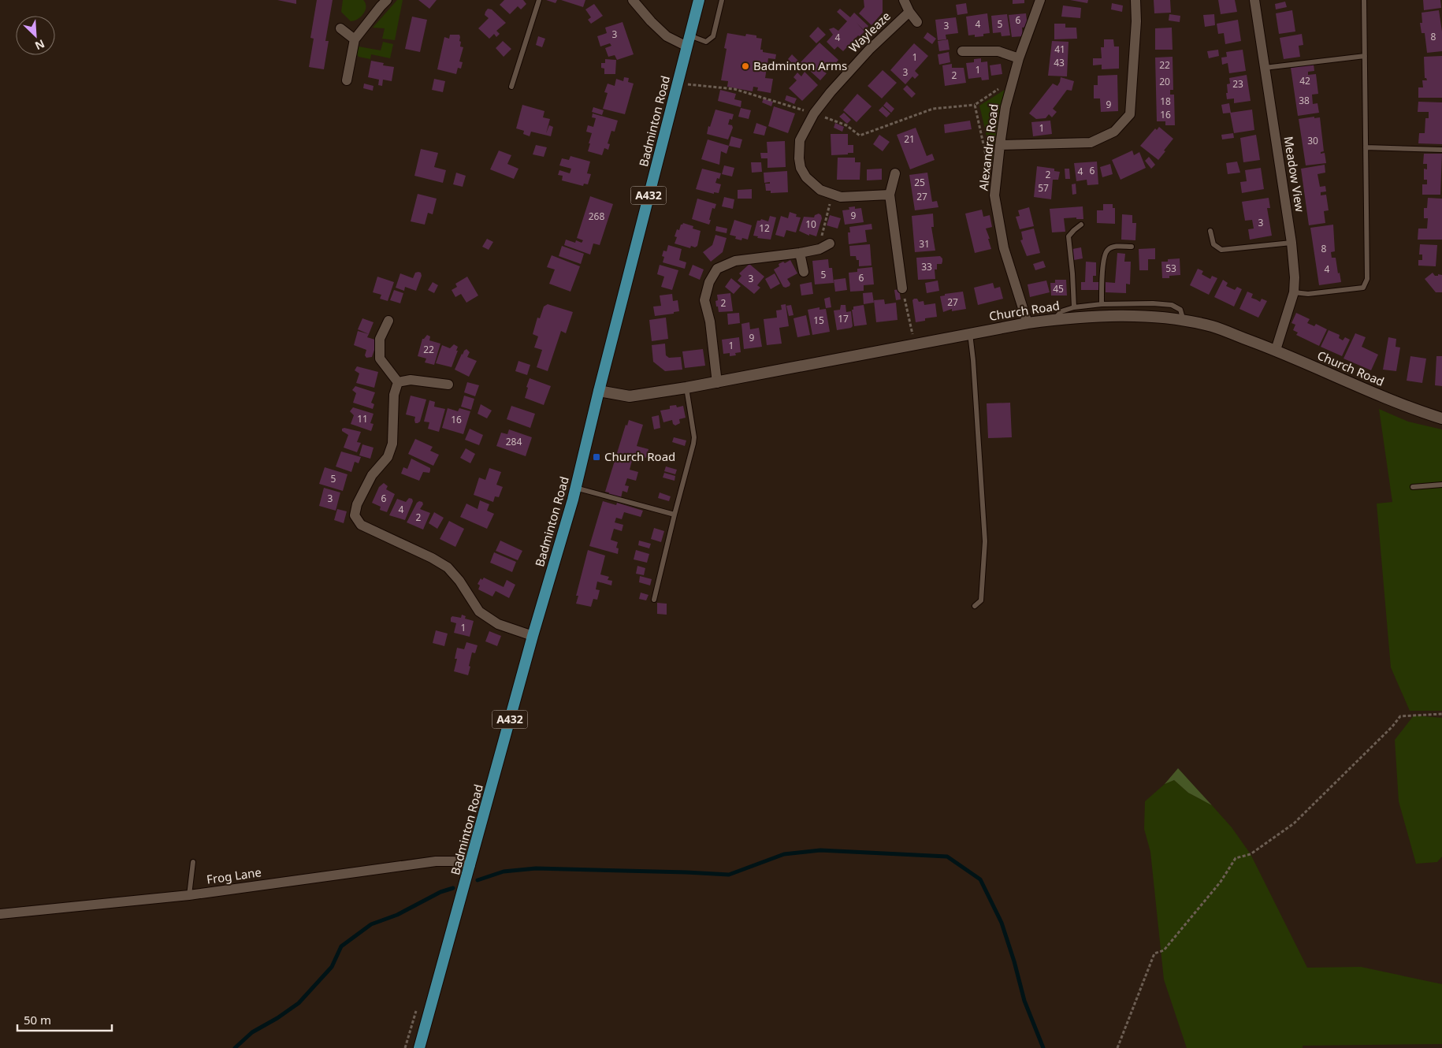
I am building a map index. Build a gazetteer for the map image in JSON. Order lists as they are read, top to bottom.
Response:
{
  "streets": {
    "main road": ["Badminton Road", "A432"],
    "street": [
      "Wayleaze",
      "Alexandra Road",
      "Meadow View",
      "Church Road",
      "Frog Lane"
    ]
  },
  "crossings": [
    ["Badminton Road", "Church Road"],
    ["Badminton Road", "Frog Lane"],
    ["Alexandra Road", "Church Road"],
    ["Meadow View", "Church Road"]
  ],
  "places": {
    "other": ["Badminton Arms"],
    "transit": ["Church Road"]
  },
  "house_numbers": [
    "6",
    "4",
    "5",
    "3",
    "3",
    "8",
    "4",
    "41",
    "1",
    "43",
    "22",
    "1",
    "3",
    "2",
    "42",
    "20",
    "23",
    "38",
    "18",
    "9",
    "16",
    "1",
    "21",
    "30",
    "6",
    "4",
    "2",
    "25",
    "57",
    "27",
    "9",
    "268",
    "3",
    "10",
    "12",
    "31",
    "8",
    "33",
    "53",
    "4",
    "5",
    "6",
    "3",
    "45",
    "27",
    "2",
    "17",
    "15",
    "9",
    "1",
    "22",
    "11",
    "16",
    "284",
    "5",
    "3",
    "6",
    "4",
    "2",
    "1"
  ],
  "scale_bar": "50 m",
  "north": "bottom right"
}
